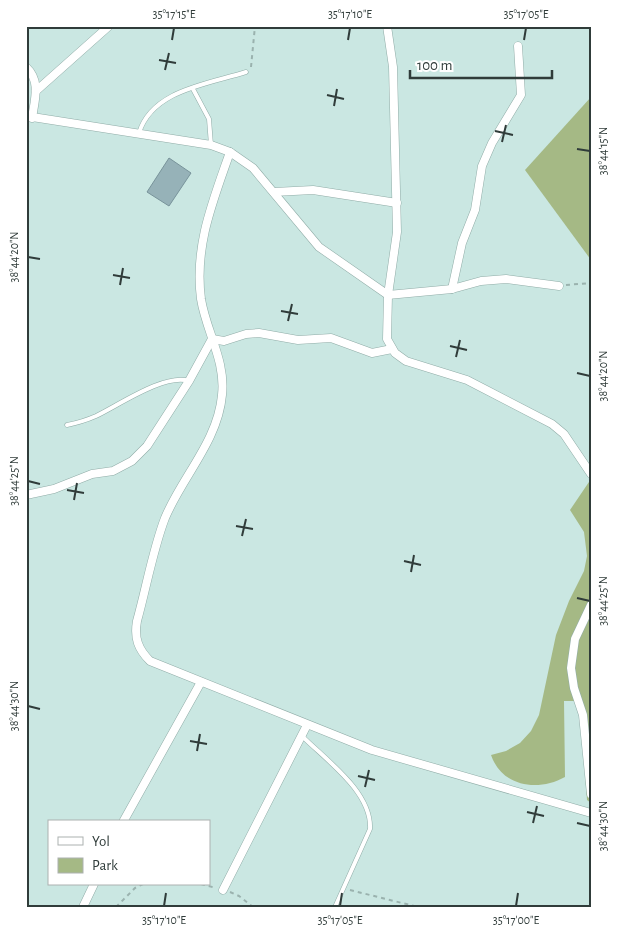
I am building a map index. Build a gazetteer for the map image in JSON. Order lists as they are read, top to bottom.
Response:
{
  "legend": ["Yol", "Park"],
  "scale_bar": "100 m",
  "coordinates": [
    "35°17'15\"E",
    "35°17'10\"E",
    "35°17'05\"E",
    "38°44'15\"N",
    "38°44'20\"N",
    "38°44'25\"N",
    "38°44'30\"N",
    "35°17'00\"E"
  ]
}
